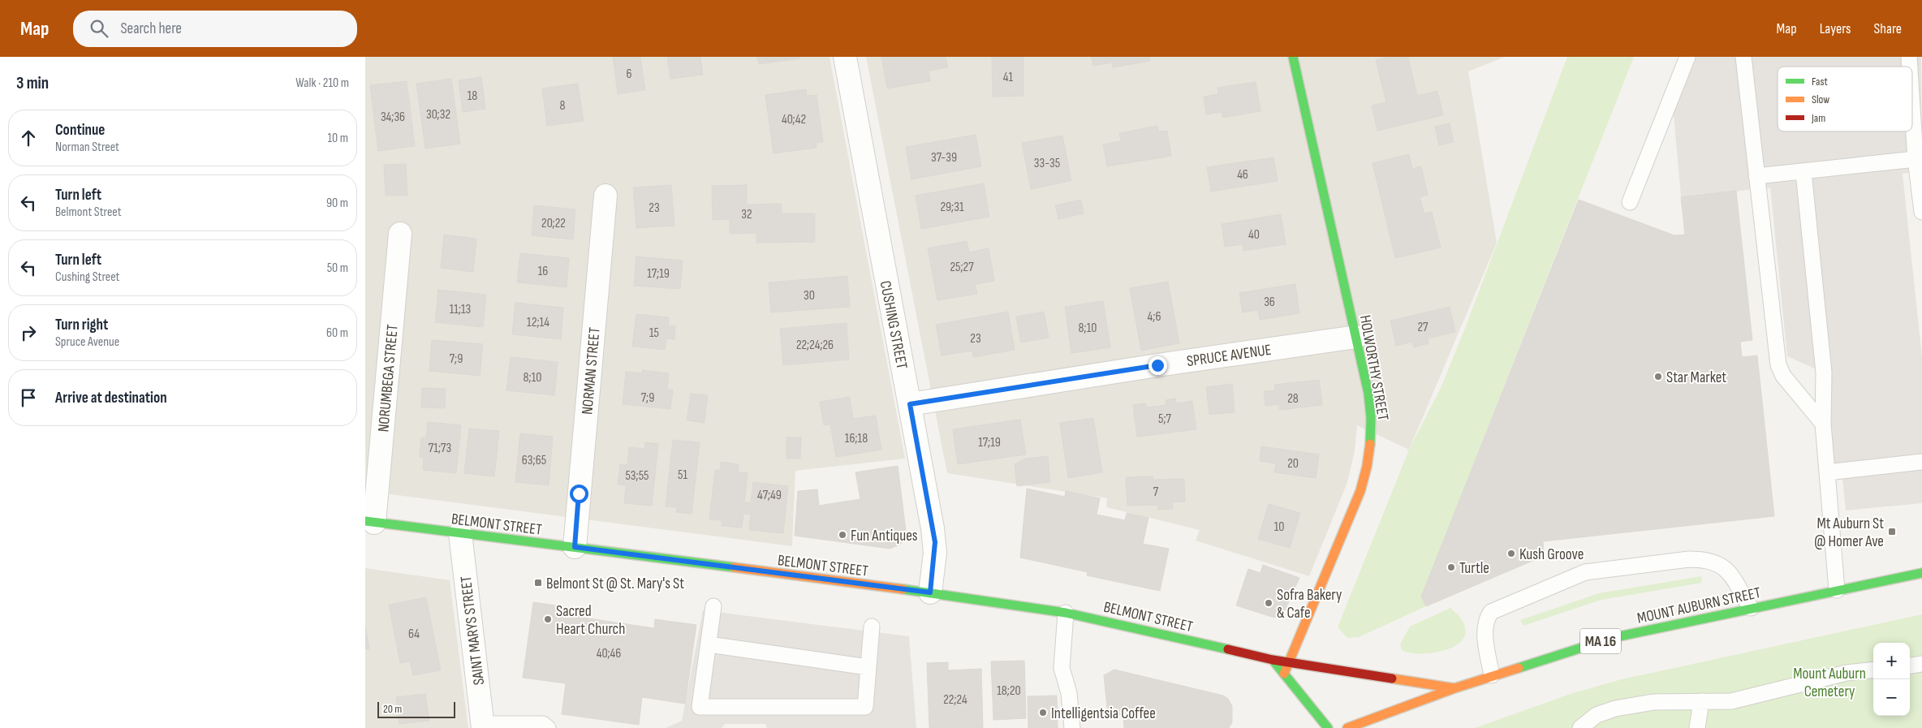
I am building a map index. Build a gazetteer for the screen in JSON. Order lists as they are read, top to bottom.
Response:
{
  "streets": {
    "main road": [
      "HOLWORTHY STREET",
      "BELMONT STREET",
      "MOUNT AUBURN STREET",
      "MA 16"
    ],
    "street": [
      "CUSHING STREET",
      "SPRUCE AVENUE",
      "NORMAN STREET",
      "NORUMBEGA STREET",
      "SAINT MARYS STREET"
    ]
  },
  "crossings": [
    ["CUSHING STREET", "SPRUCE AVENUE"],
    ["CUSHING STREET", "BELMONT STREET"],
    ["SPRUCE AVENUE", "HOLWORTHY STREET"],
    ["HOLWORTHY STREET", "BELMONT STREET"],
    ["NORMAN STREET", "BELMONT STREET"],
    ["NORUMBEGA STREET", "BELMONT STREET"],
    ["BELMONT STREET", "MOUNT AUBURN STREET"],
    ["BELMONT STREET", "SAINT MARYS STREET"]
  ],
  "parks": ["Mount Auburn Cemetery"],
  "places": {
    "other": [
      "Star Market",
      "Fun Antiques",
      "Kush Groove",
      "Turtle",
      "Sofra Bakery & Cafe",
      "Sacred Heart Church",
      "Intelligentsia Coffee"
    ],
    "transit": ["Mt Auburn St @ Homer Ave", "Belmont St @ St. Mary's St"]
  },
  "house_numbers": [
    "6",
    "41",
    "18",
    "8",
    "30;32",
    "34;36",
    "40;42",
    "37-39",
    "33-35",
    "46",
    "29;31",
    "23",
    "32",
    "20;22",
    "40",
    "25;27",
    "16",
    "17;19",
    "30",
    "36",
    "11;13",
    "4;6",
    "12;14",
    "27",
    "8;10",
    "15",
    "23",
    "22;24;26",
    "7;9",
    "8;10",
    "7;9",
    "28",
    "5;7",
    "16;18",
    "17;19",
    "71;73",
    "63;65",
    "20",
    "51",
    "53;55",
    "7",
    "47;49",
    "10",
    "64",
    "40;46",
    "18;20",
    "22;24"
  ],
  "legend": ["Fast", "Slow", "Jam"],
  "scale_bar": "20 m",
  "page": {
    "header": "Map",
    "search": "Search here",
    "nav": ["Map", "Layers", "Share"],
    "heading": ["3 min", "Walk · 210 m"],
    "list": [
      ["Continue", "Norman Street", "10 m"],
      ["Turn left", "Belmont Street", "90 m"],
      ["Turn left", "Cushing Street", "50 m"],
      ["Turn right", "Spruce Avenue", "60 m"],
      "Arrive at destination"
    ],
    "map_buttons": ["+", "−"],
    "scale": "20 m"
  }
}
